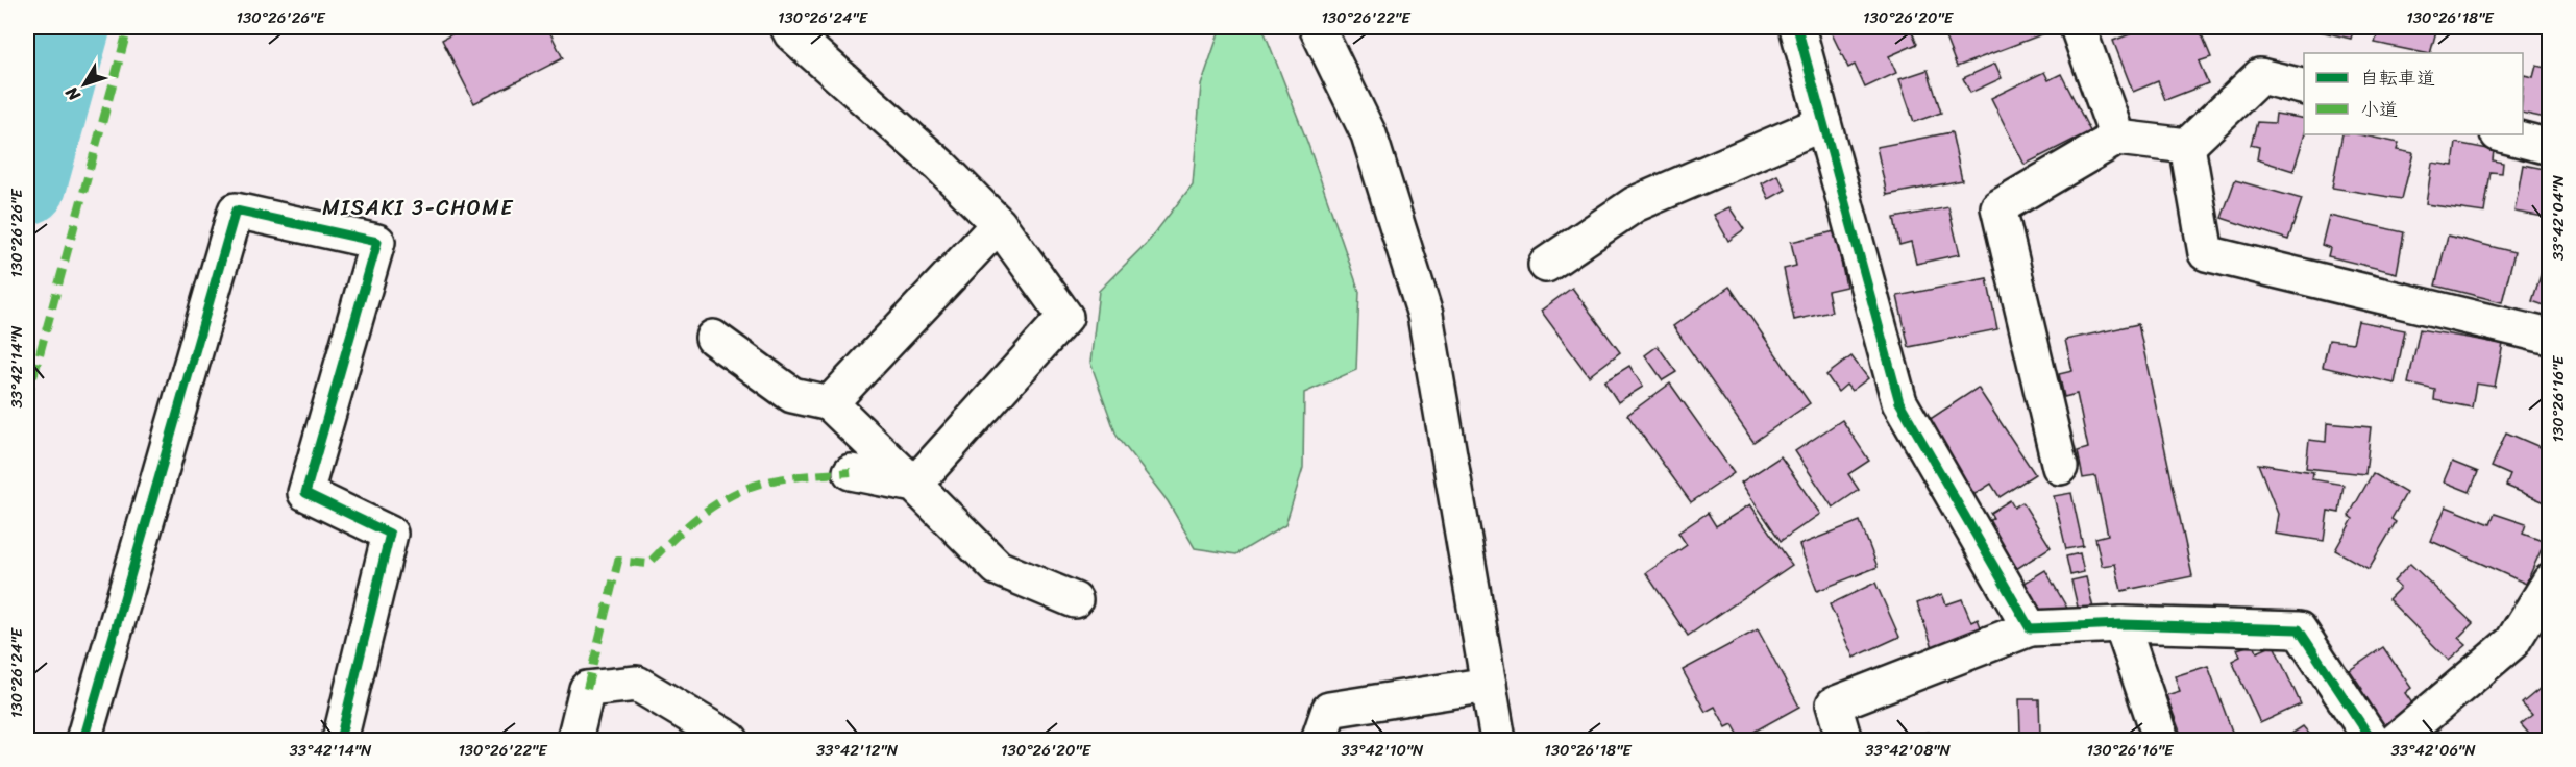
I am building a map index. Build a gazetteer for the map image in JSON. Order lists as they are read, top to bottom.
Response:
{
  "districts": ["MISAKI 3-CHOME"],
  "legend": ["自転車道", "小道"],
  "north": "bottom left",
  "coordinates": [
    "130°26'26\"E",
    "130°26'24\"E",
    "130°26'22\"E",
    "130°26'20\"E",
    "130°26'18\"E",
    "33°42'04\"N",
    "33°42'14\"N",
    "130°26'16\"E",
    "33°42'12\"N",
    "33°42'10\"N",
    "33°42'08\"N",
    "33°42'06\"N"
  ]
}
